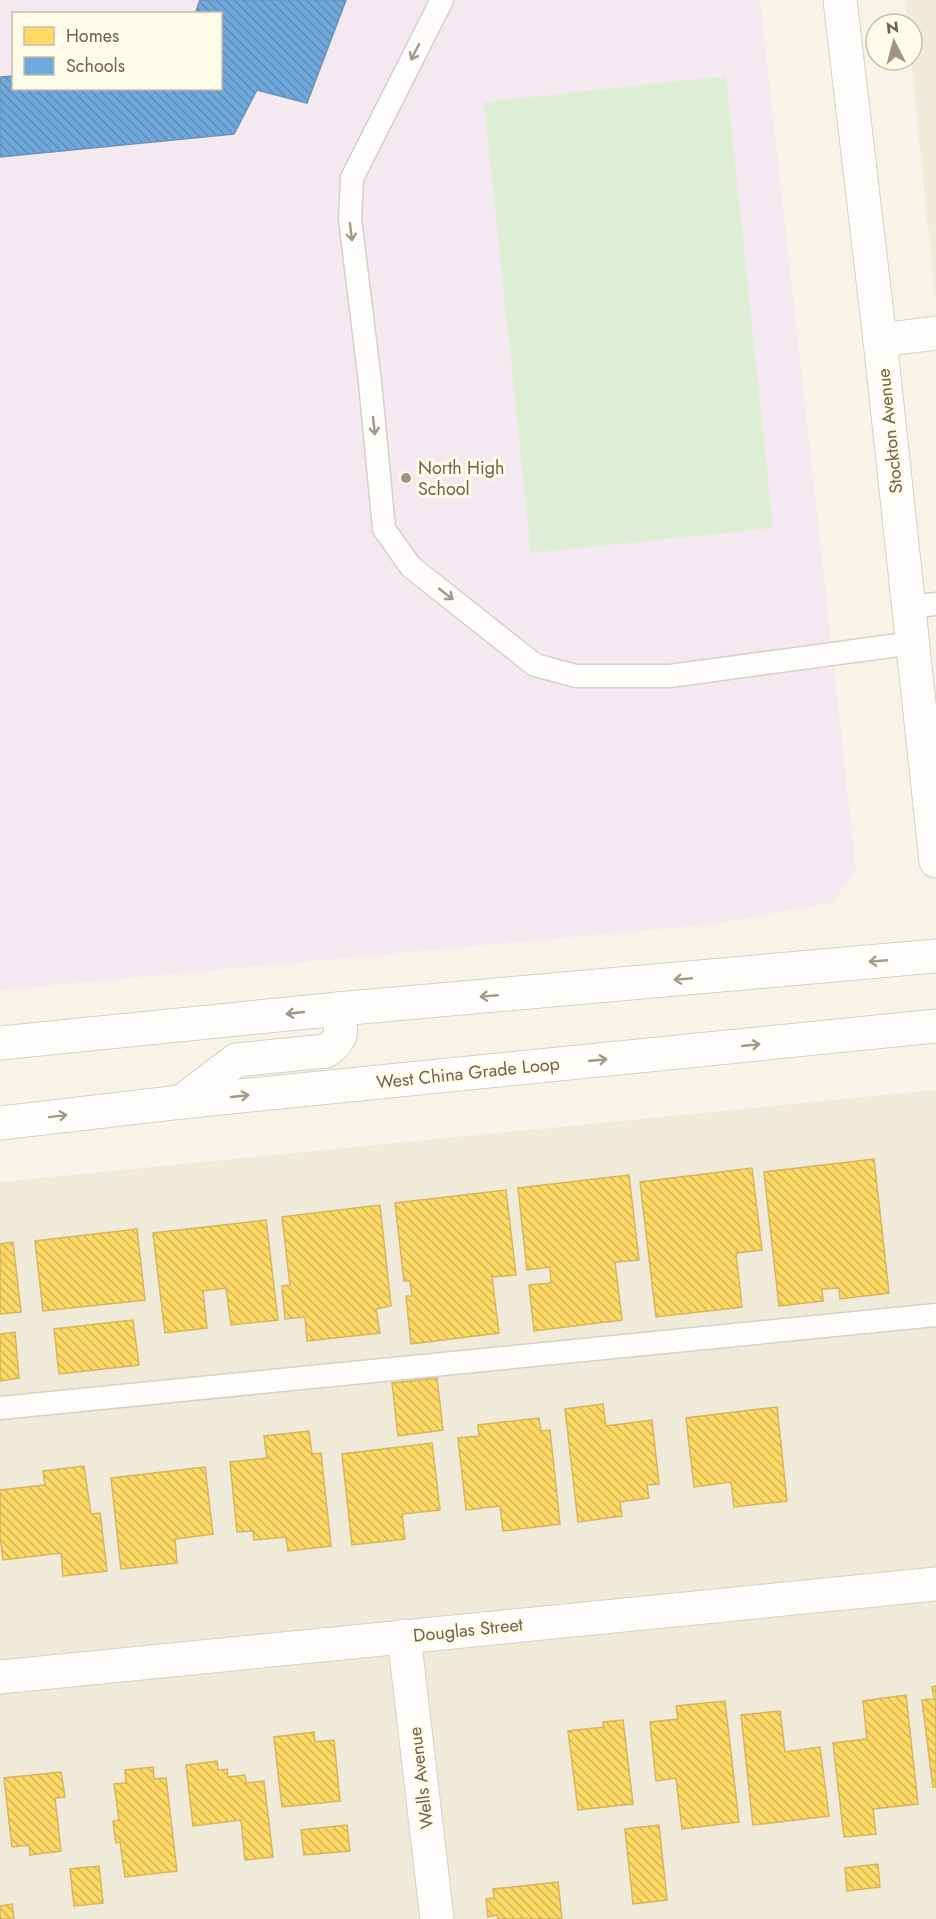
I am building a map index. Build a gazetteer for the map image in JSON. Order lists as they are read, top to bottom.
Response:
{
  "streets": {
    "street": [
      "Stockton Avenue",
      "West China Grade Loop",
      "Douglas Street",
      "Wells Avenue"
    ]
  },
  "crossings": [
    ["Douglas Street", "Wells Avenue"]
  ],
  "places": ["North High School"],
  "legend": ["Homes", "Schools"],
  "north": "top"
}
